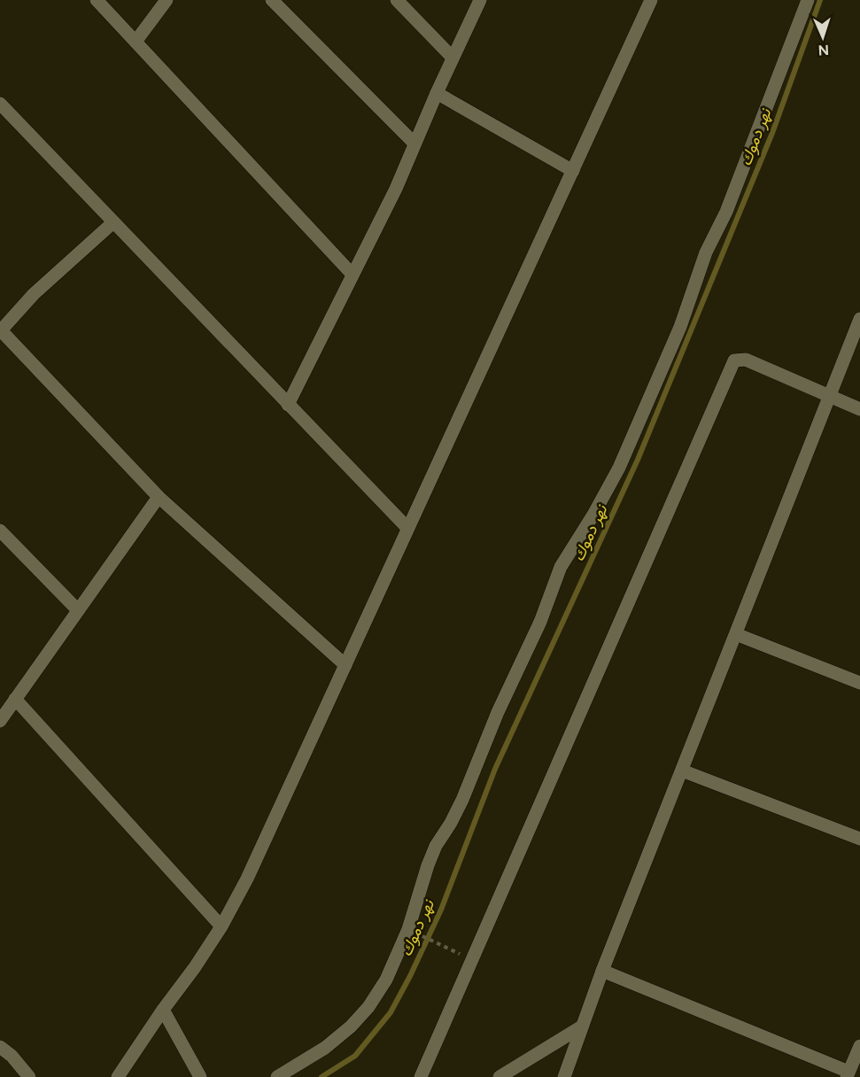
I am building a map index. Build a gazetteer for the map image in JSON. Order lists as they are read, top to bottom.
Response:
{
  "water": ["نهر دموك"],
  "north": "bottom"
}
